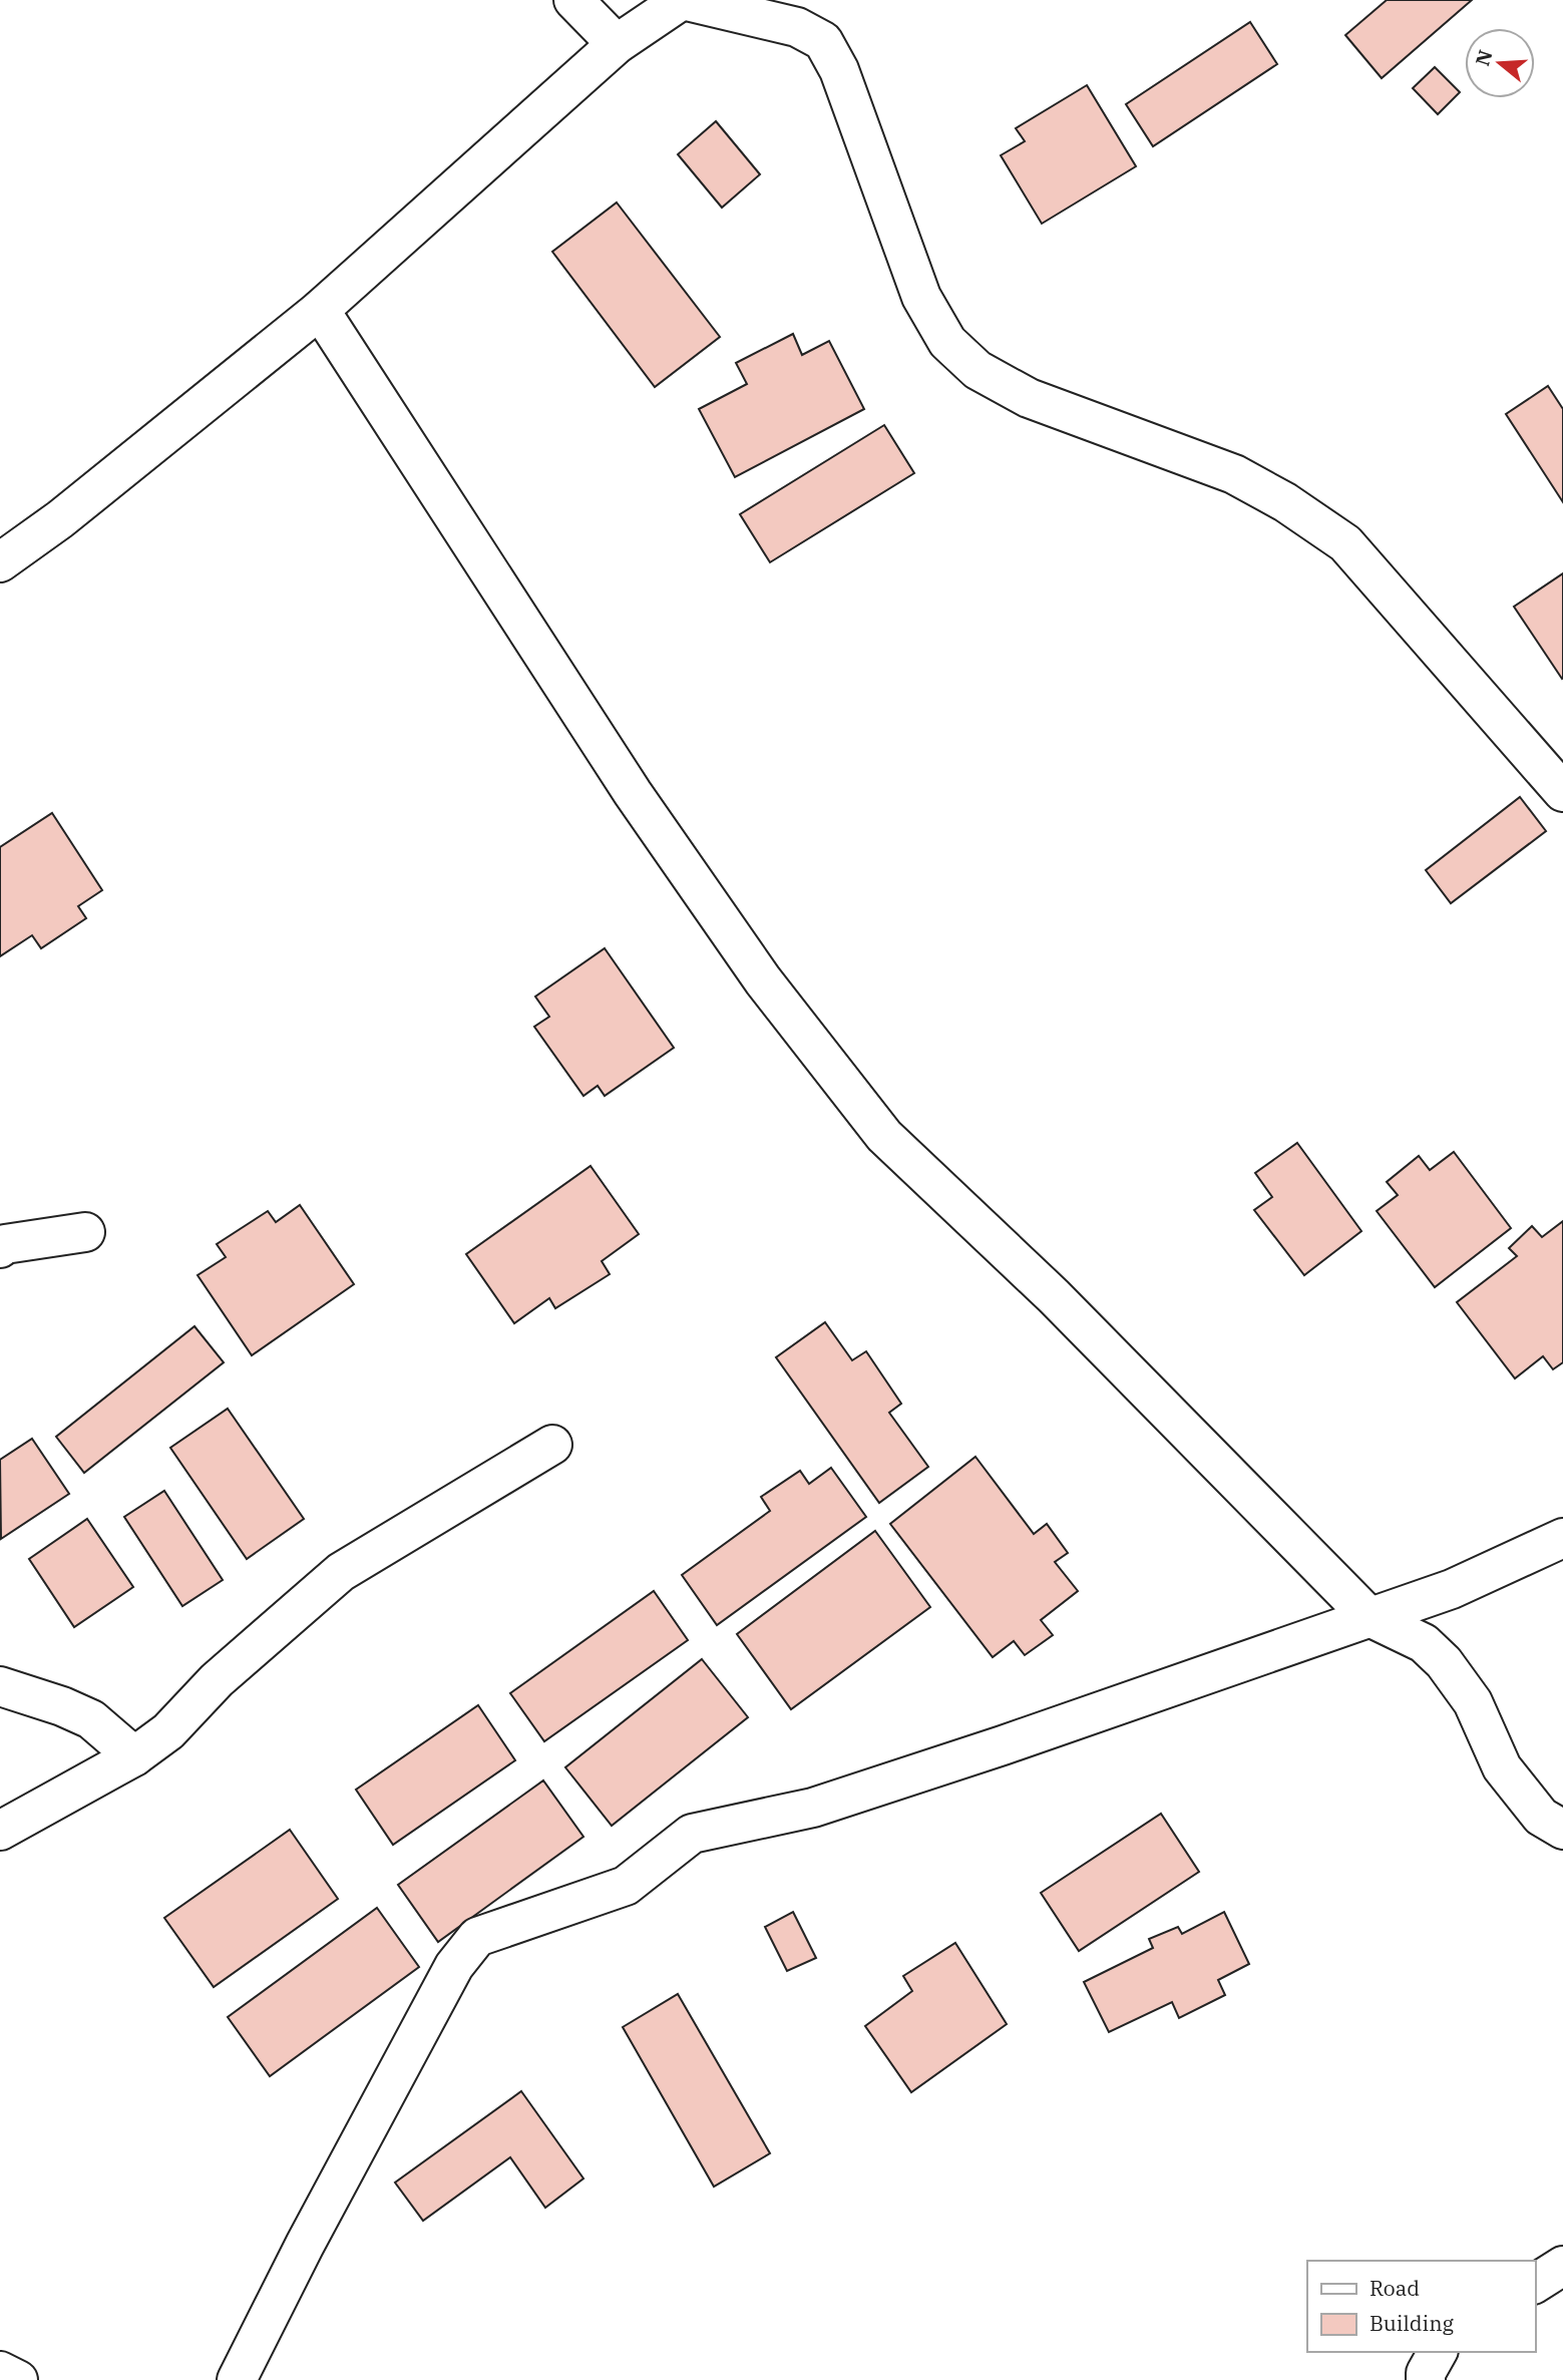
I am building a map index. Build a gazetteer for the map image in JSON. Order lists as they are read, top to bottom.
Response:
{
  "legend": ["Road", "Building"],
  "north": "left"
}
